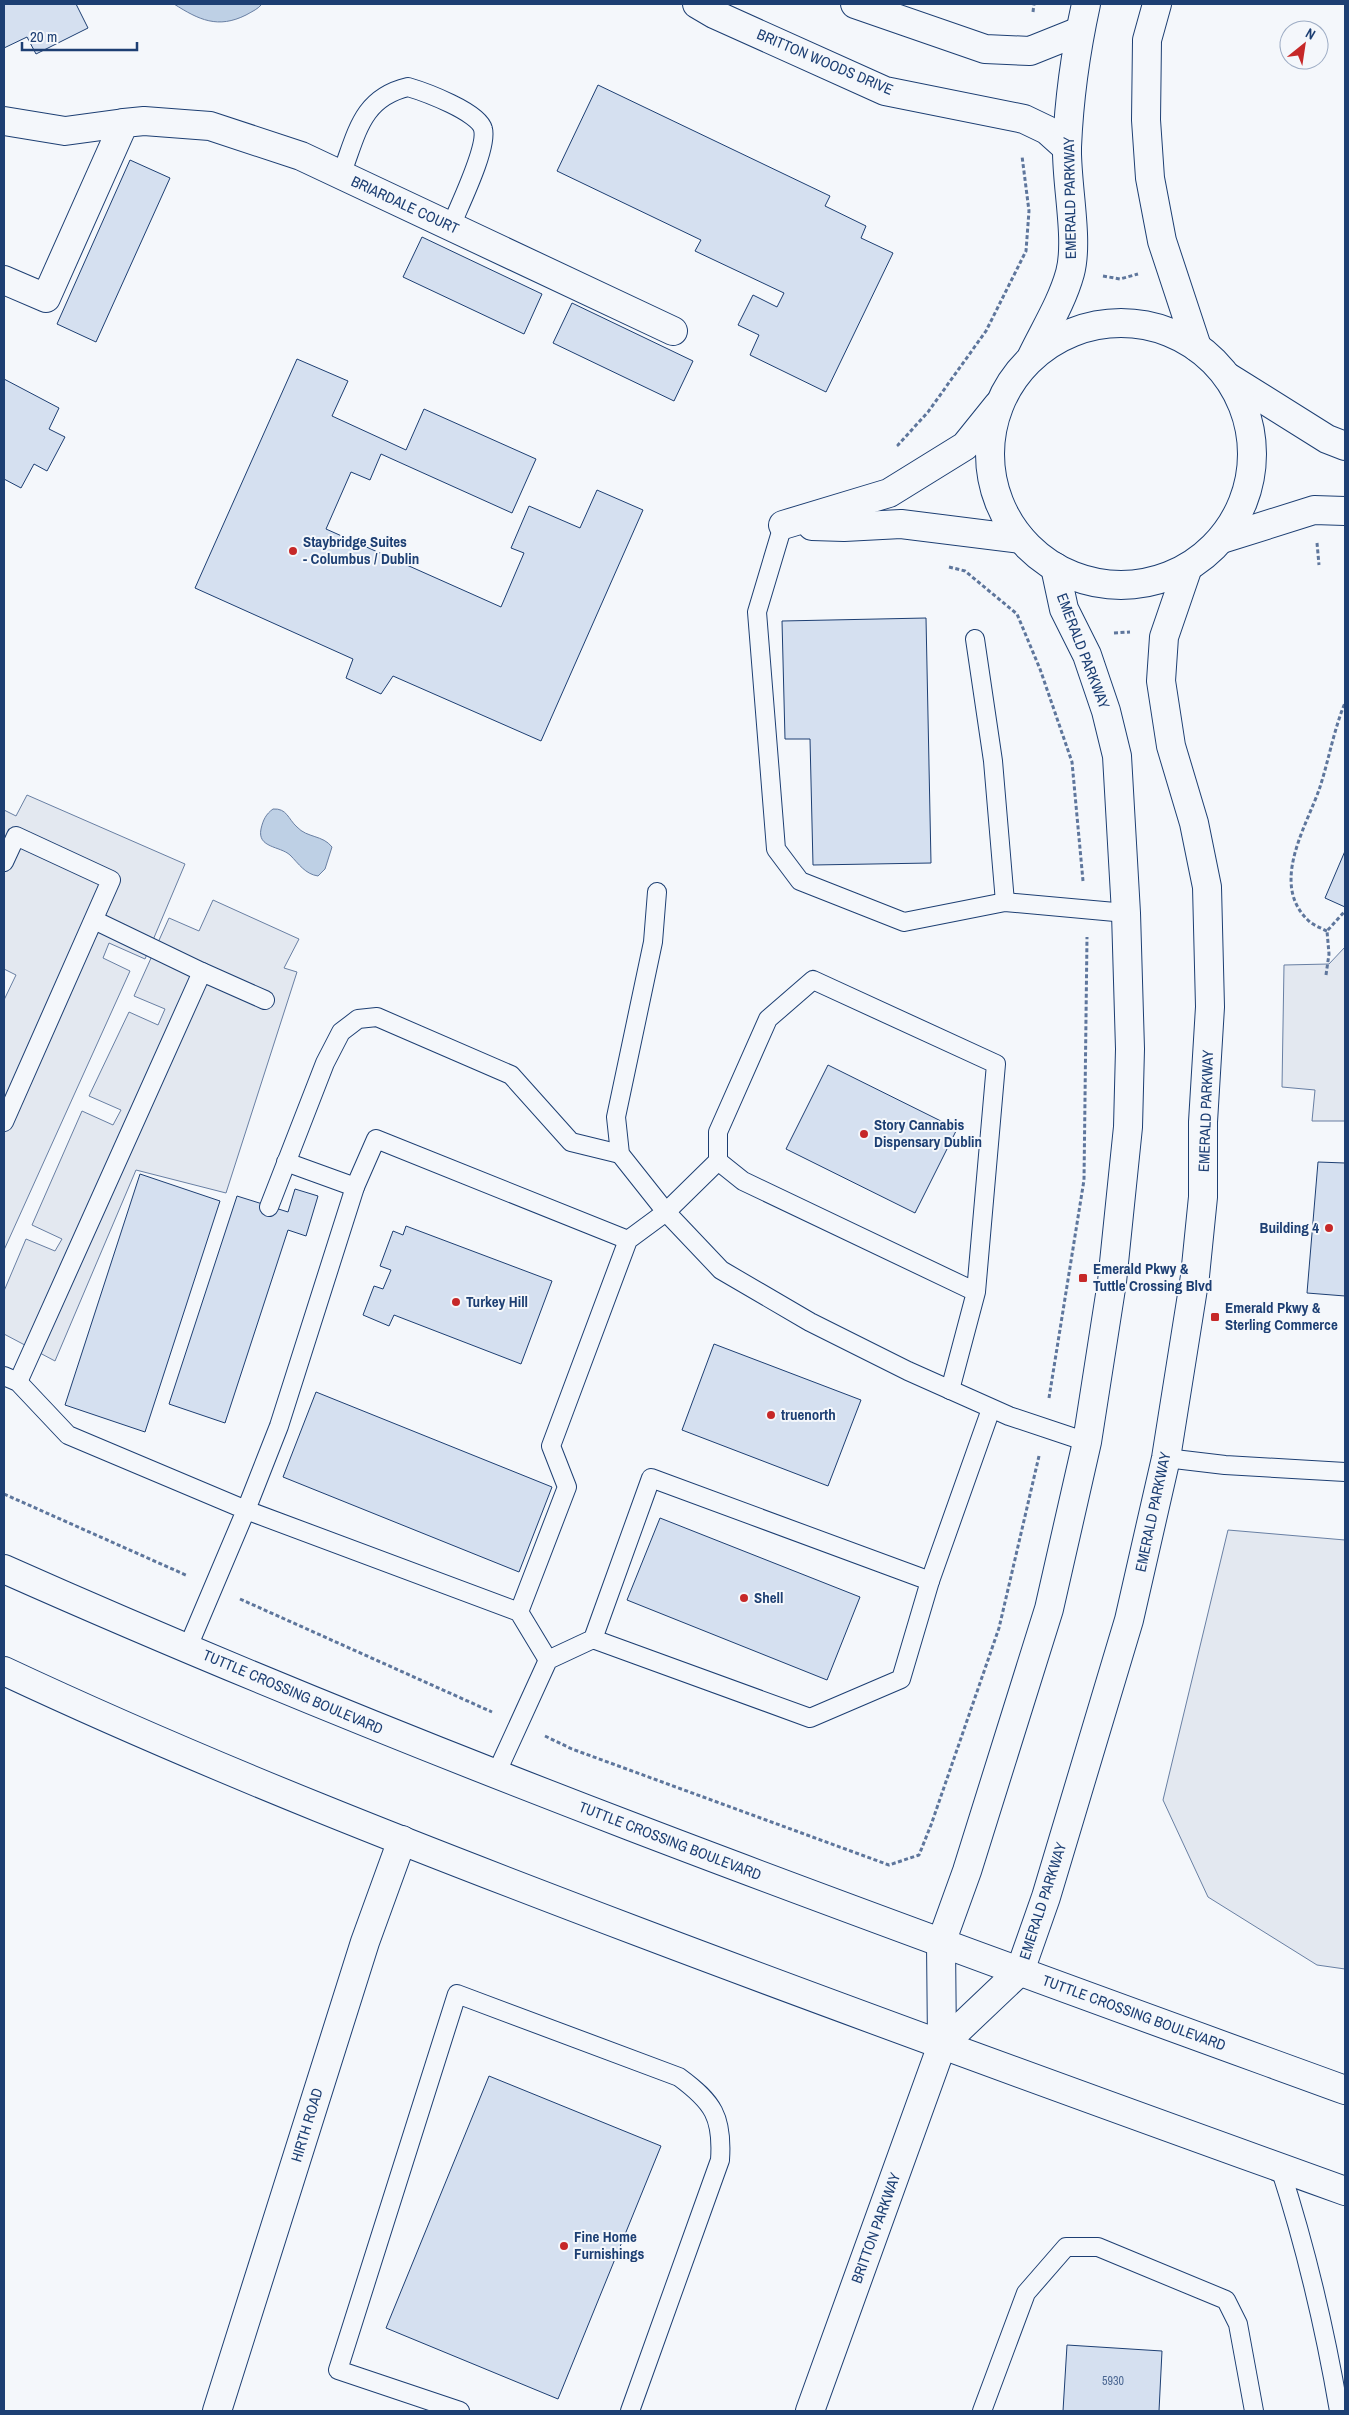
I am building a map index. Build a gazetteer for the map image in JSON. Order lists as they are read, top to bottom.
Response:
{
  "streets": {
    "main road": [
      "BRITTON WOODS DRIVE",
      "EMERALD PARKWAY",
      "BRIARDALE COURT",
      "TUTTLE CROSSING BOULEVARD",
      "HIRTH ROAD",
      "BRITTON PARKWAY"
    ]
  },
  "crossings": [
    ["BRITTON WOODS DRIVE", "EMERALD PARKWAY"],
    ["EMERALD PARKWAY", "TUTTLE CROSSING BOULEVARD"],
    ["EMERALD PARKWAY", "BRITTON PARKWAY"]
  ],
  "places": {
    "other": [
      "Staybridge Suites - Columbus / Dublin",
      "Story Cannabis Dispensary Dublin",
      "Building 4",
      "Turkey Hill",
      "truenorth",
      "Shell",
      "Fine Home Furnishings"
    ],
    "transit": ["Emerald Pkwy & Tuttle Crossing Blvd", "Emerald Pkwy & Sterling Commerce"]
  },
  "house_numbers": ["5930"],
  "scale_bar": "20 m",
  "north": "top right"
}
